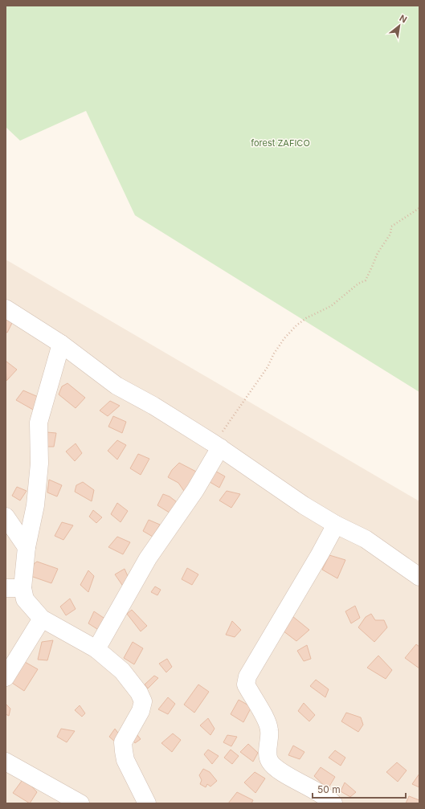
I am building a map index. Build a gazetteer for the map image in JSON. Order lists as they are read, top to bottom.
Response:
{
  "parks": ["forest ZAFICO"],
  "scale_bar": "50 m",
  "north": "top right"
}
